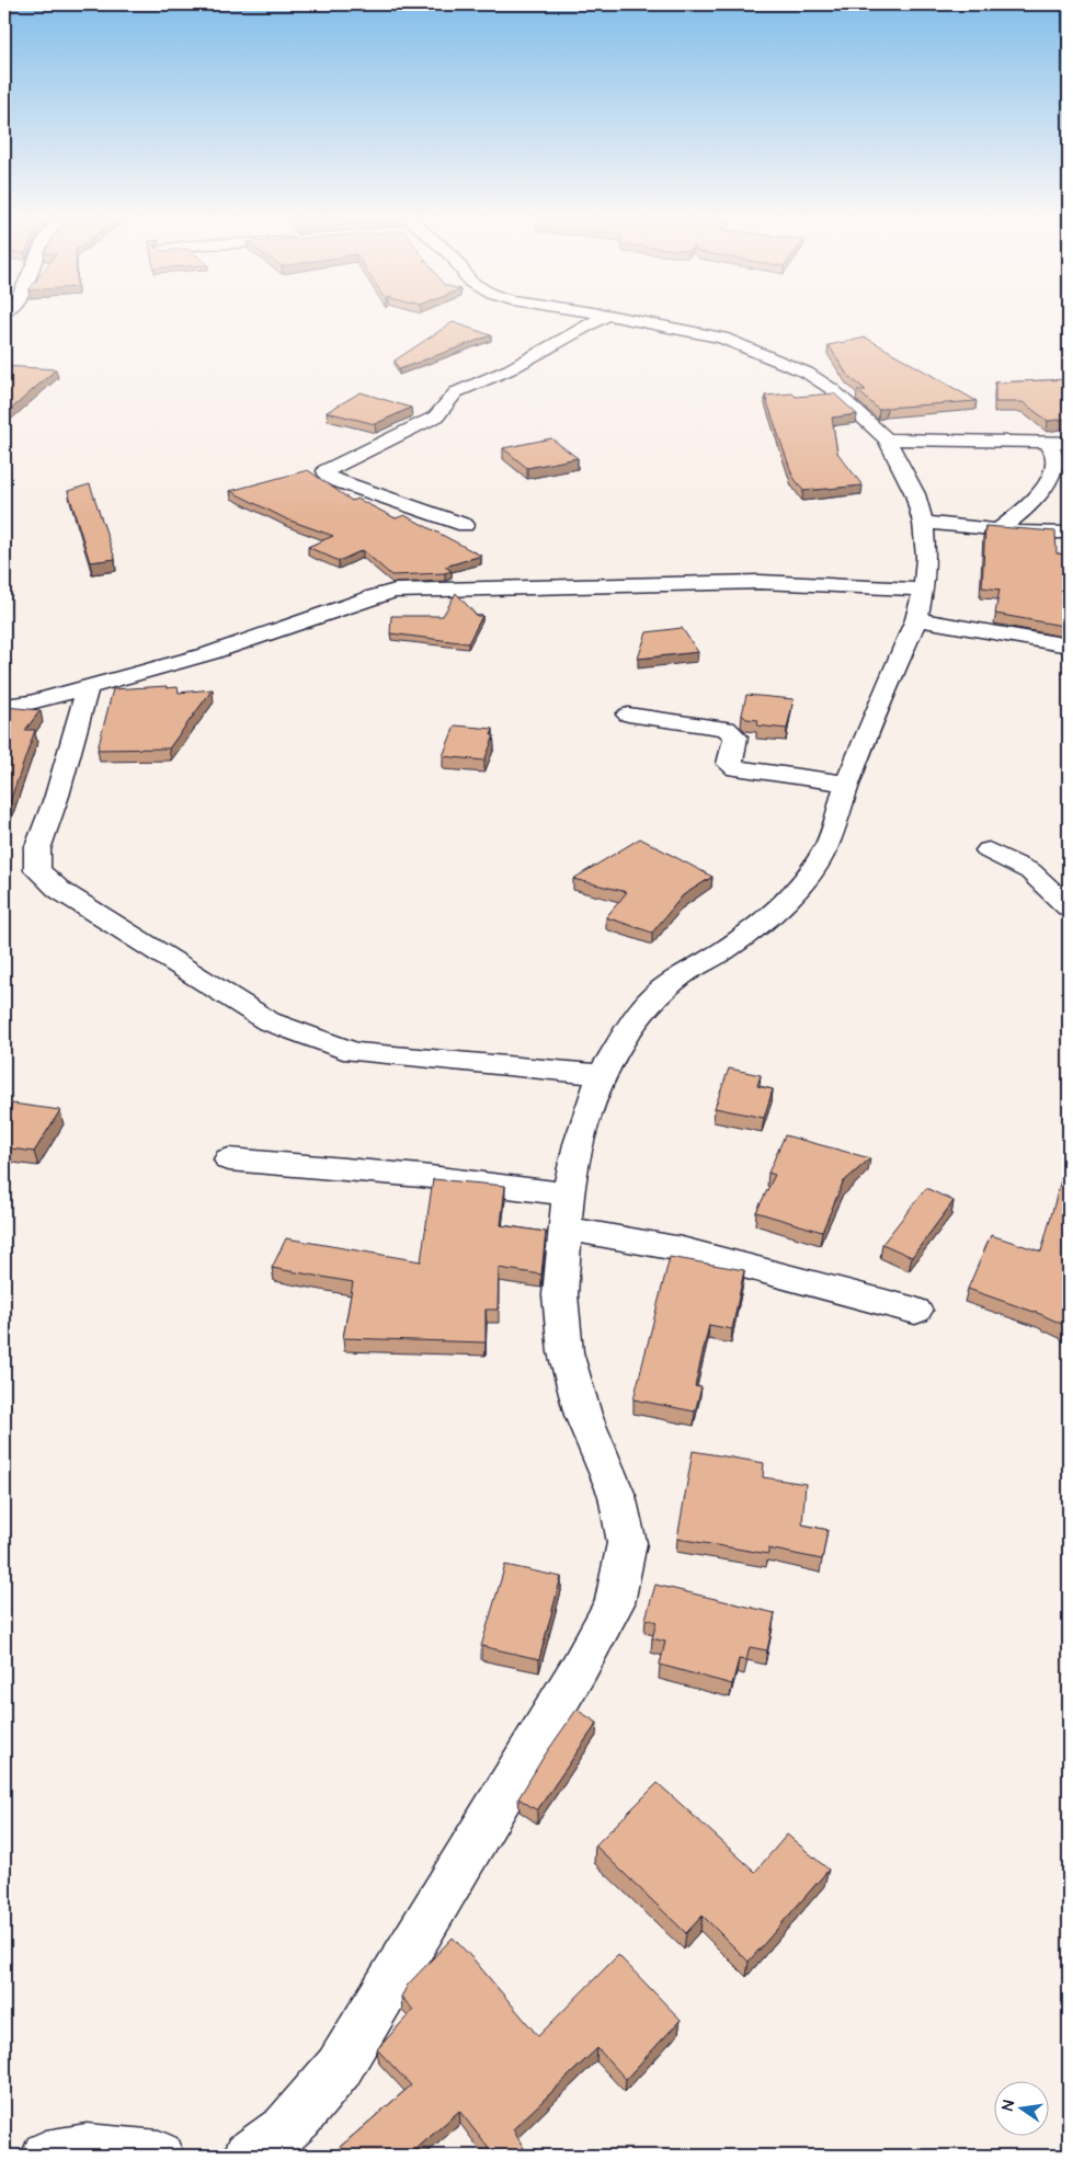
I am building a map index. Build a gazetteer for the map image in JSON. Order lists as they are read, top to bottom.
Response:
{
  "north": "left"
}
